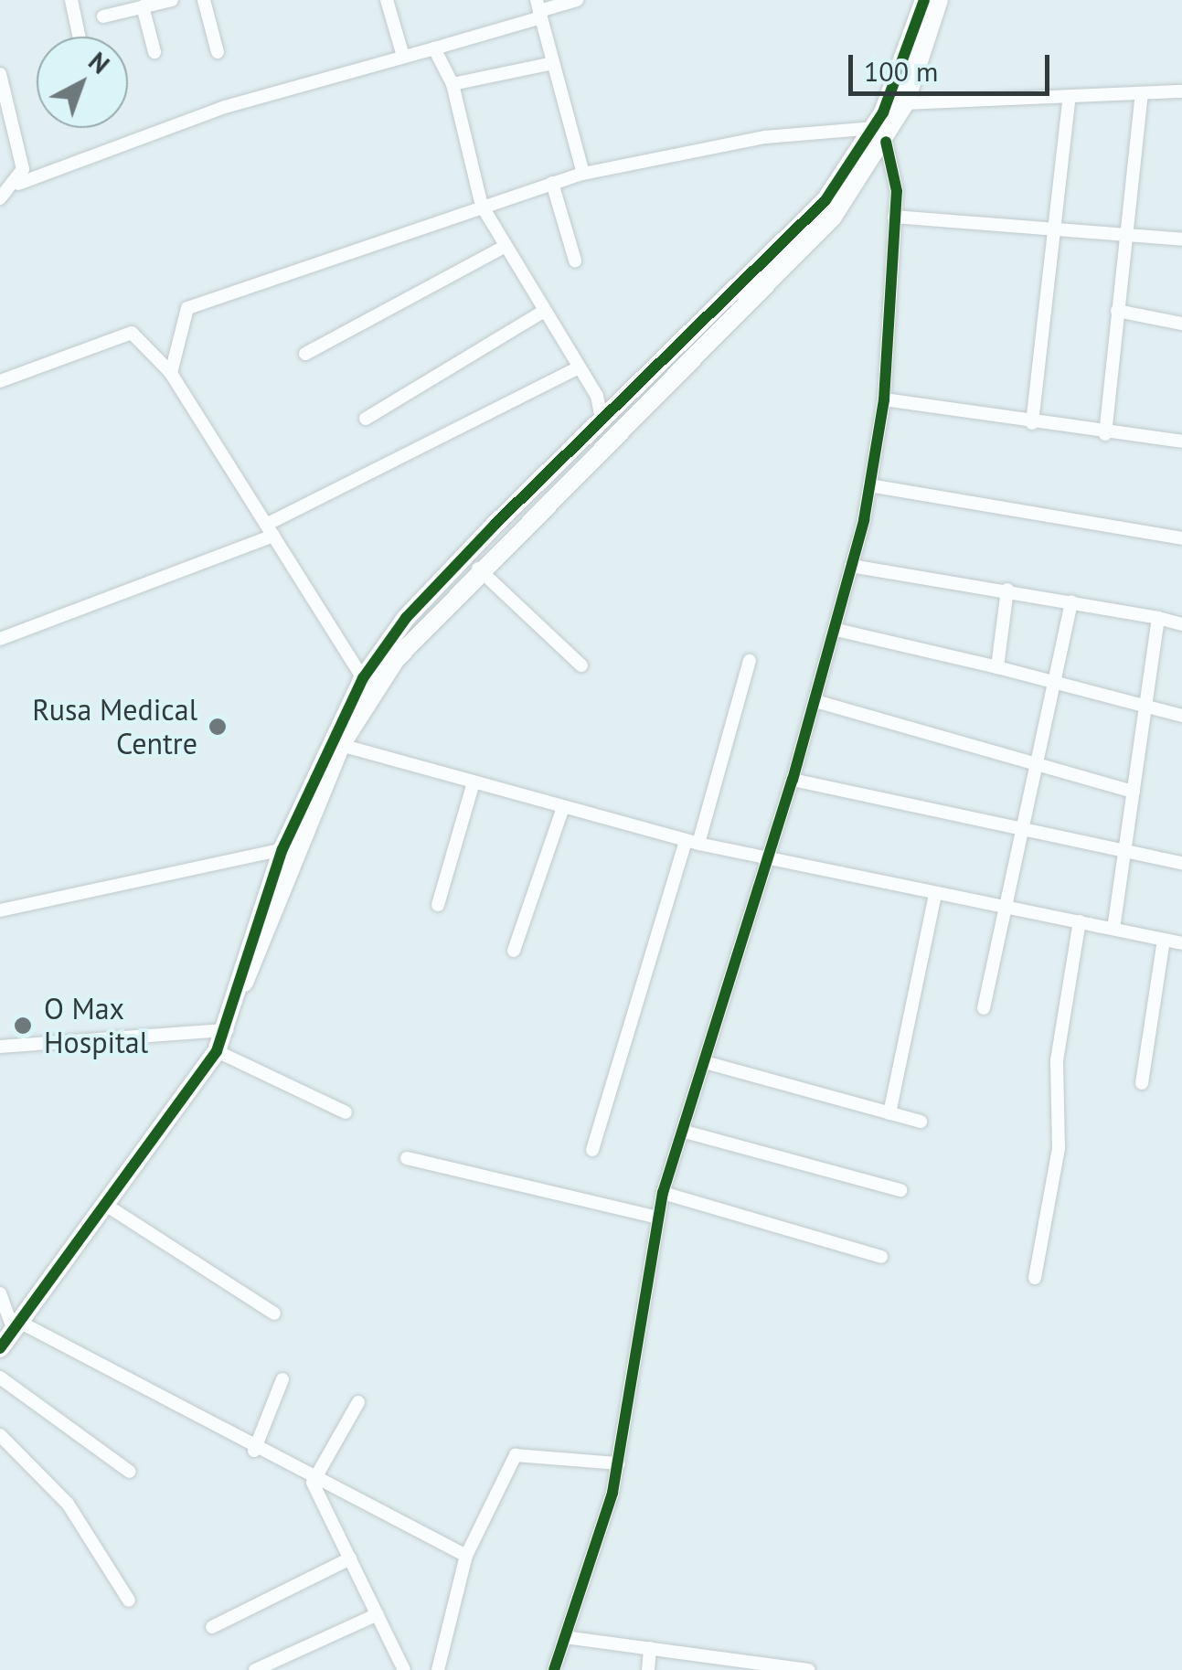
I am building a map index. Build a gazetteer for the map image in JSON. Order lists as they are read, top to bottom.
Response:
{
  "places": ["Rusa Medical Centre", "O Max Hospital"],
  "scale_bar": "100 m",
  "north": "top right"
}
